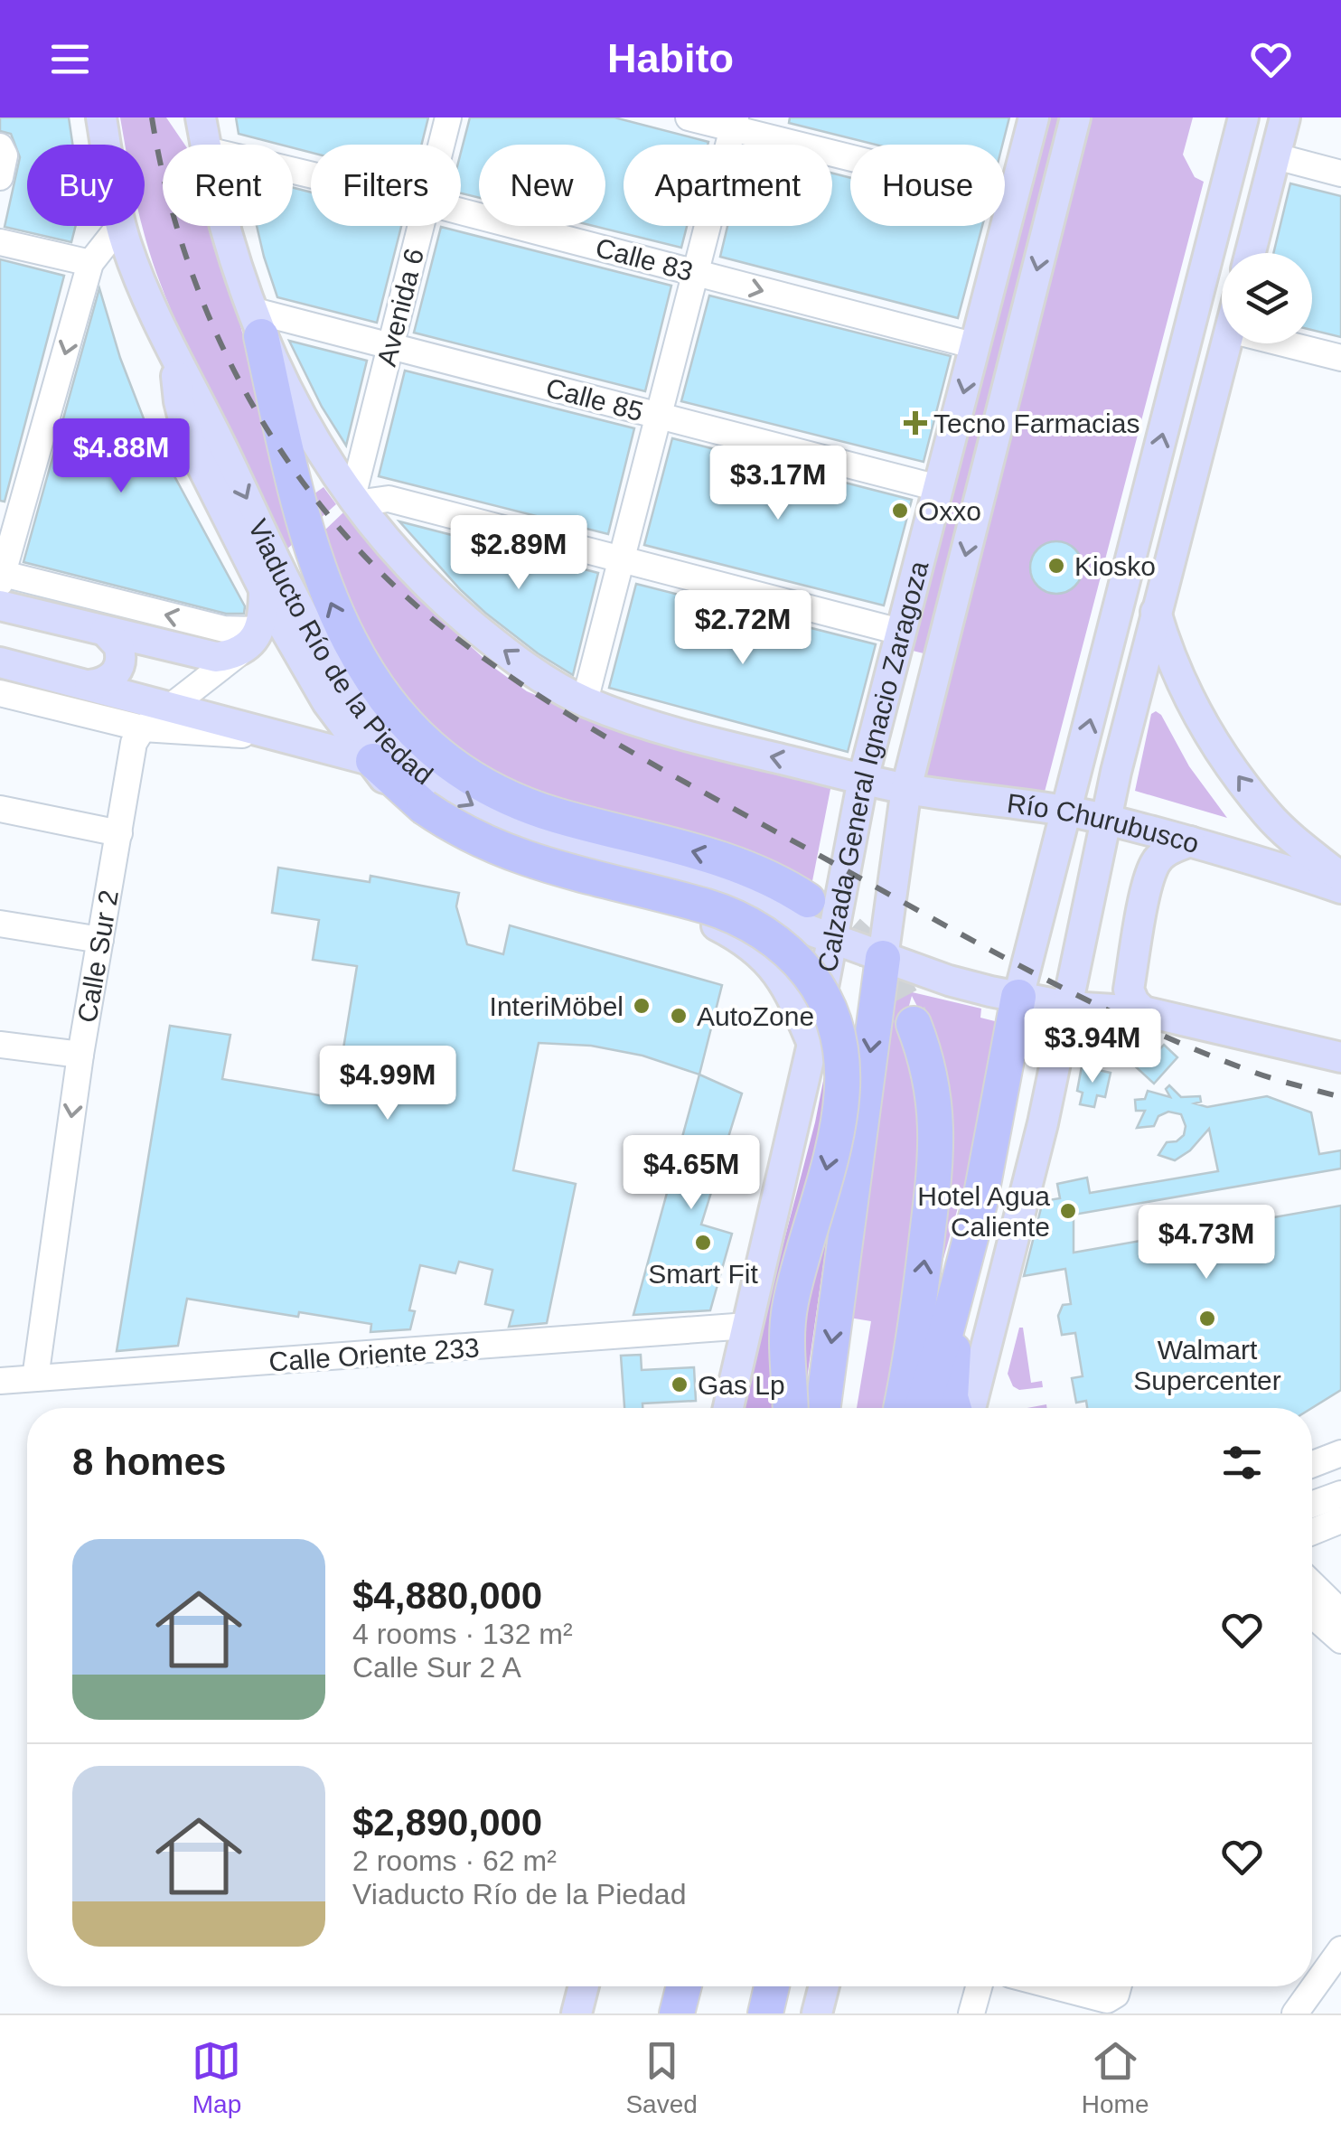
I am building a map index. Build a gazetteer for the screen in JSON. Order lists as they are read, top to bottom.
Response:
{
  "streets": {
    "highway": ["Calzada General Ignacio Zaragoza"],
    "main road": ["Viaducto Río de la Piedad", "Río Churubusco"],
    "street": [
      "Calle 83",
      "Avenida 6",
      "Calle 85",
      "Calle Sur 2",
      "Calle Oriente 233"
    ]
  },
  "crossings": [
    ["Calle 83", "Calzada General Ignacio Zaragoza"],
    ["Avenida 6", "Calle 85"],
    ["Calle 85", "Calzada General Ignacio Zaragoza"],
    ["Viaducto Río de la Piedad", "Calzada General Ignacio Zaragoza"],
    ["Calzada General Ignacio Zaragoza", "Río Churubusco"],
    ["Calzada General Ignacio Zaragoza", "Calle Oriente 233"],
    ["Calle Sur 2", "Calle Oriente 233"]
  ],
  "one_way": ["Calle Sur 2"],
  "places": {
    "health": ["Tecno Farmacias"],
    "other": [
      "Oxxo",
      "Kiosko",
      "InteriMöbel",
      "AutoZone",
      "Hotel Agua Caliente",
      "Smart Fit",
      "Walmart Supercenter",
      "Gas Lp"
    ]
  },
  "page": {
    "header": "Habito",
    "chip": [
      "Buy",
      "Rent",
      "Filters",
      "New",
      "Apartment",
      "House"
    ],
    "price": [
      "$4.88M",
      "$3.17M",
      "$2.89M",
      "$2.72M",
      "$3.94M",
      "$4.99M",
      "$4.65M",
      "$4.73M"
    ],
    "heading": "8 homes",
    "list": [
      {
        "name": "$4,880,000",
        "note": "4 rooms · 132 m² · Calle Sur 2 A"
      },
      {
        "name": "$2,890,000",
        "note": "2 rooms · 62 m² · Viaducto Río de la Piedad"
      }
    ],
    "tabs": ["Map", "Saved", "Home"]
  }
}
